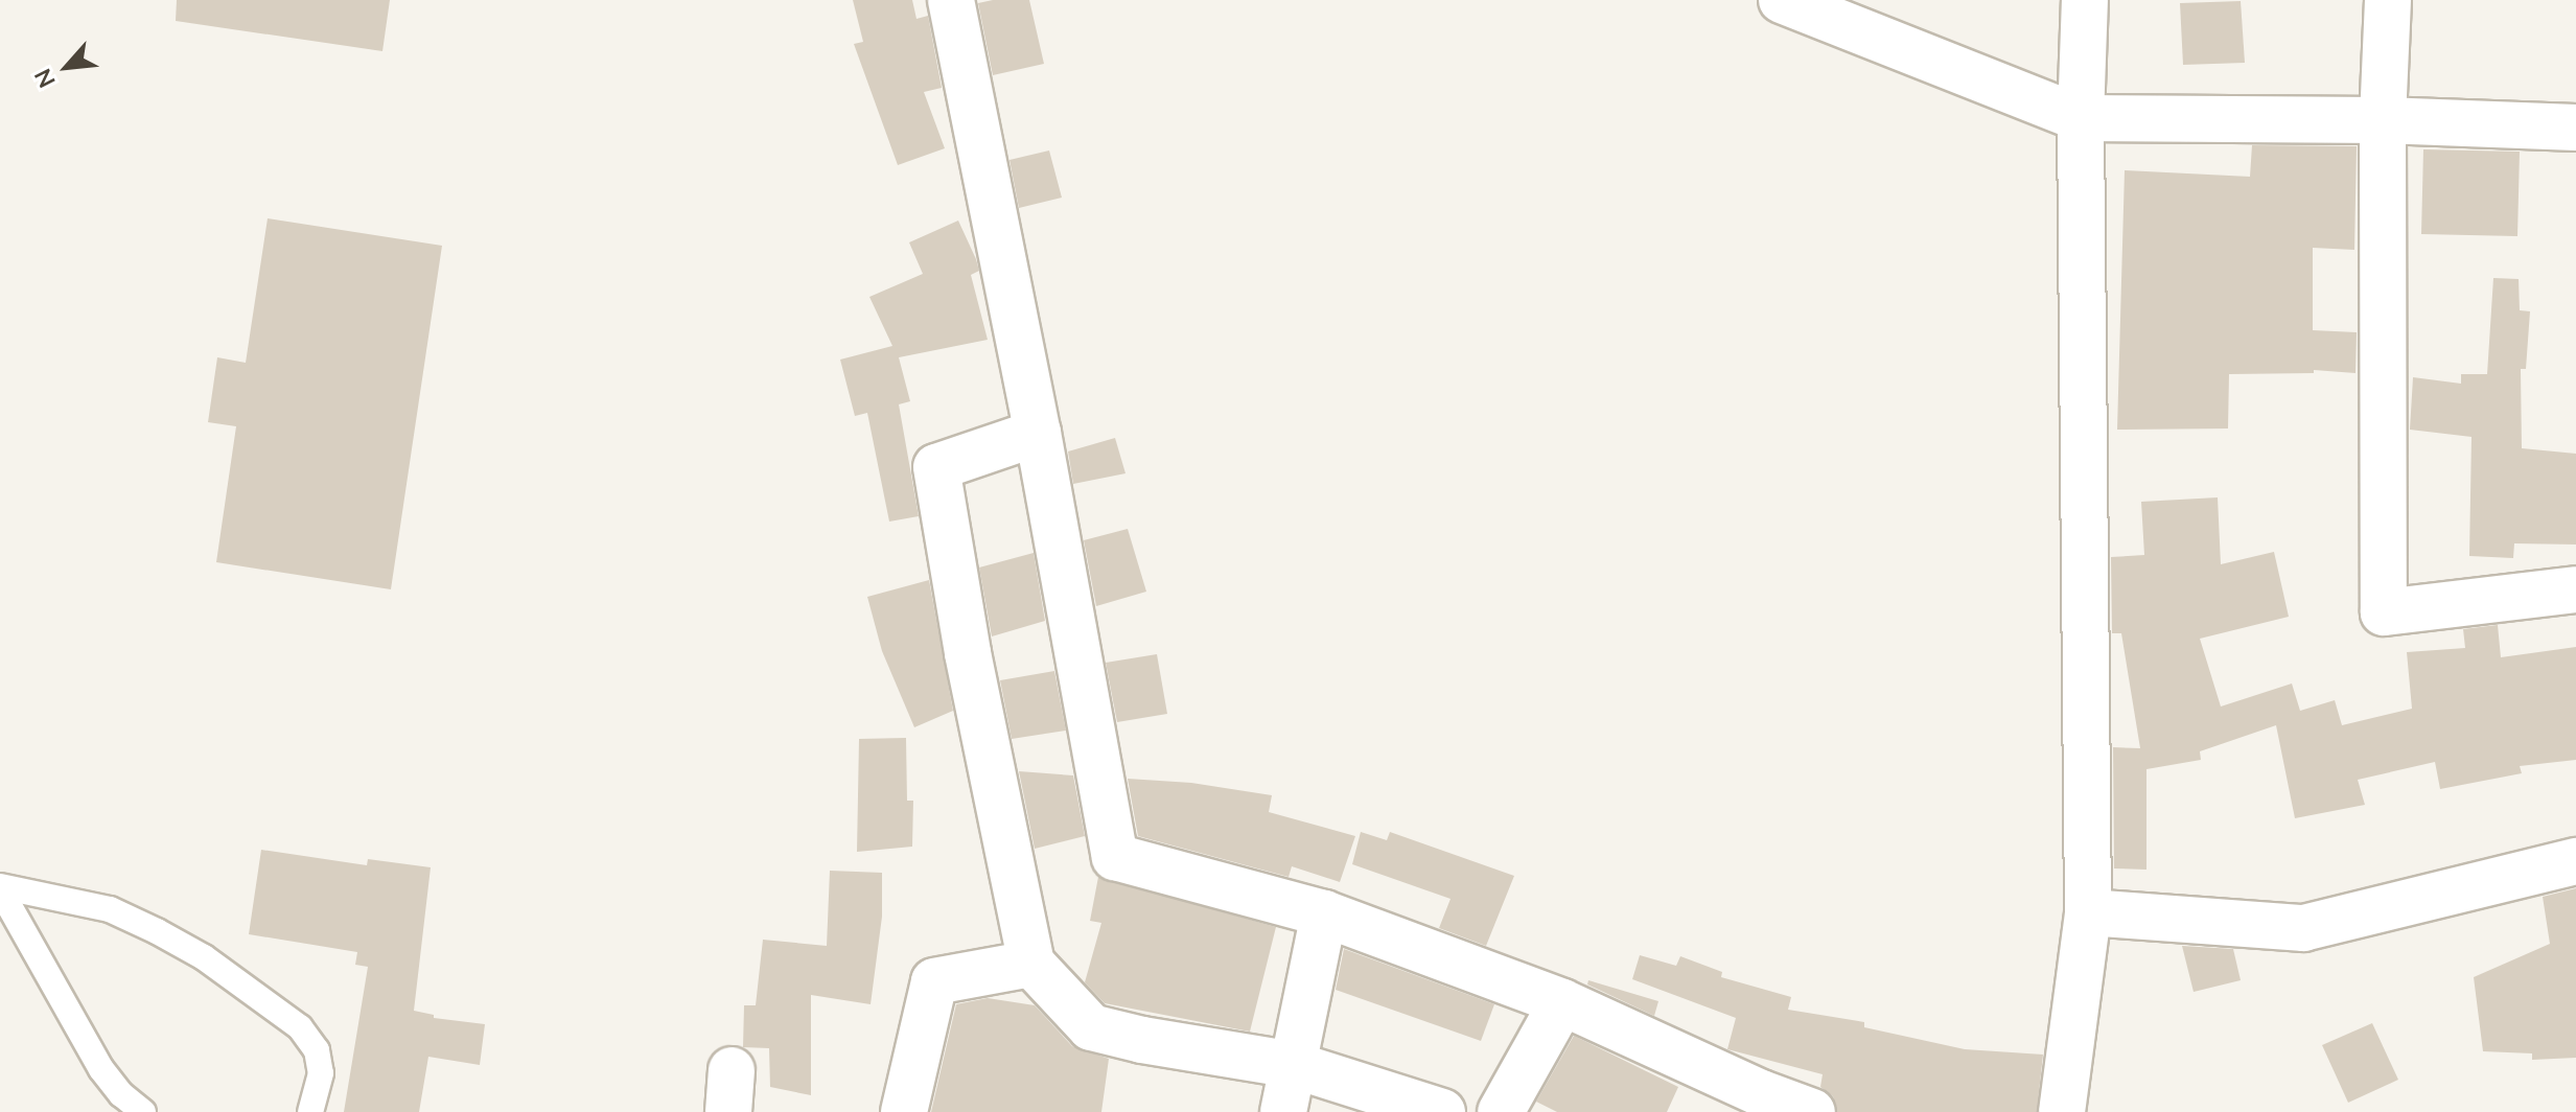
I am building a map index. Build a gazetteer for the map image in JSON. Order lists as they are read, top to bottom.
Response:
{
  "north": "bottom left"
}
